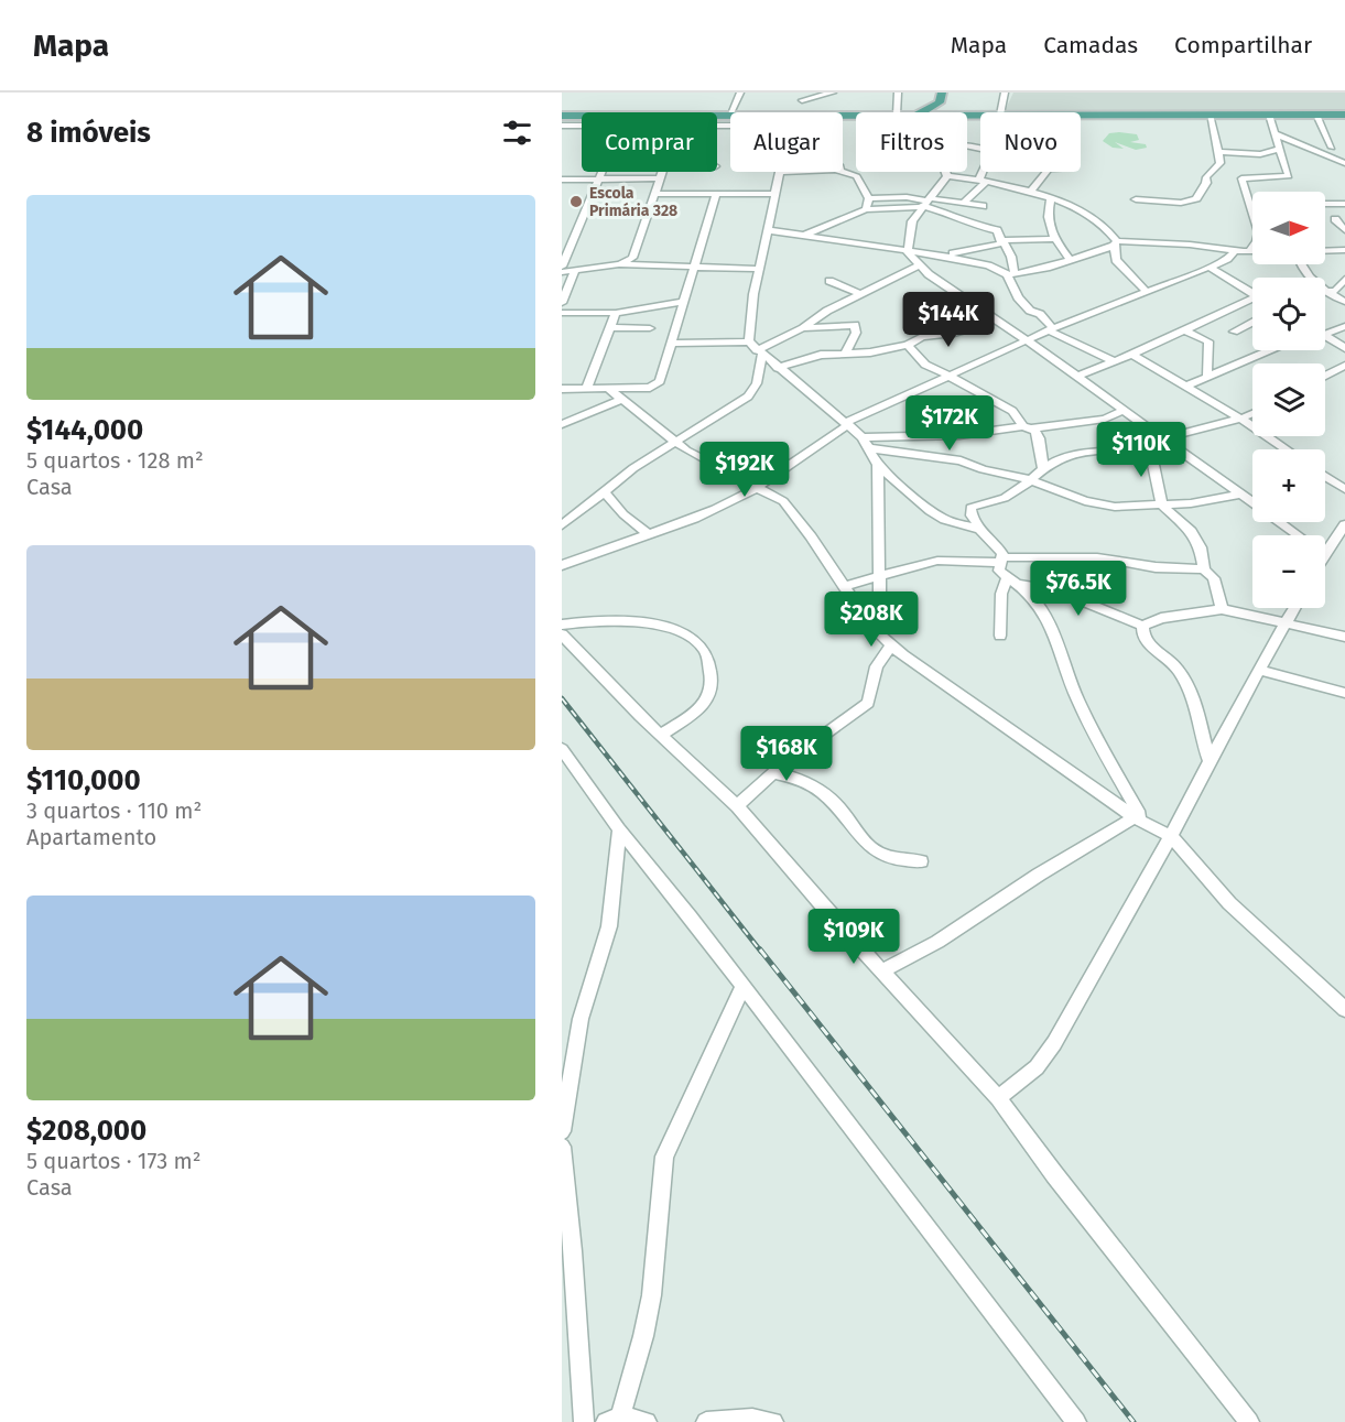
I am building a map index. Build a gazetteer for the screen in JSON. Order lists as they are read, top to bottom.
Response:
{
  "places": ["Escola Primária 328"],
  "north": "right",
  "page": {
    "header": "Mapa",
    "nav": ["Mapa", "Camadas", "Compartilhar"],
    "heading": "8 imóveis",
    "chip": [
      "Comprar",
      "Alugar",
      "Filtros",
      "Novo"
    ],
    "list": [
      {
        "name": "$144,000",
        "note": "5 quartos · 128 m² · Casa"
      },
      {
        "name": "$110,000",
        "note": "3 quartos · 110 m² · Apartamento"
      },
      {
        "name": "$208,000",
        "note": "5 quartos · 173 m² · Casa"
      }
    ],
    "map_buttons": ["+", "−"],
    "price": [
      "$144K",
      "$172K",
      "$110K",
      "$192K",
      "$76.5K",
      "$208K",
      "$168K",
      "$109K"
    ]
  }
}
